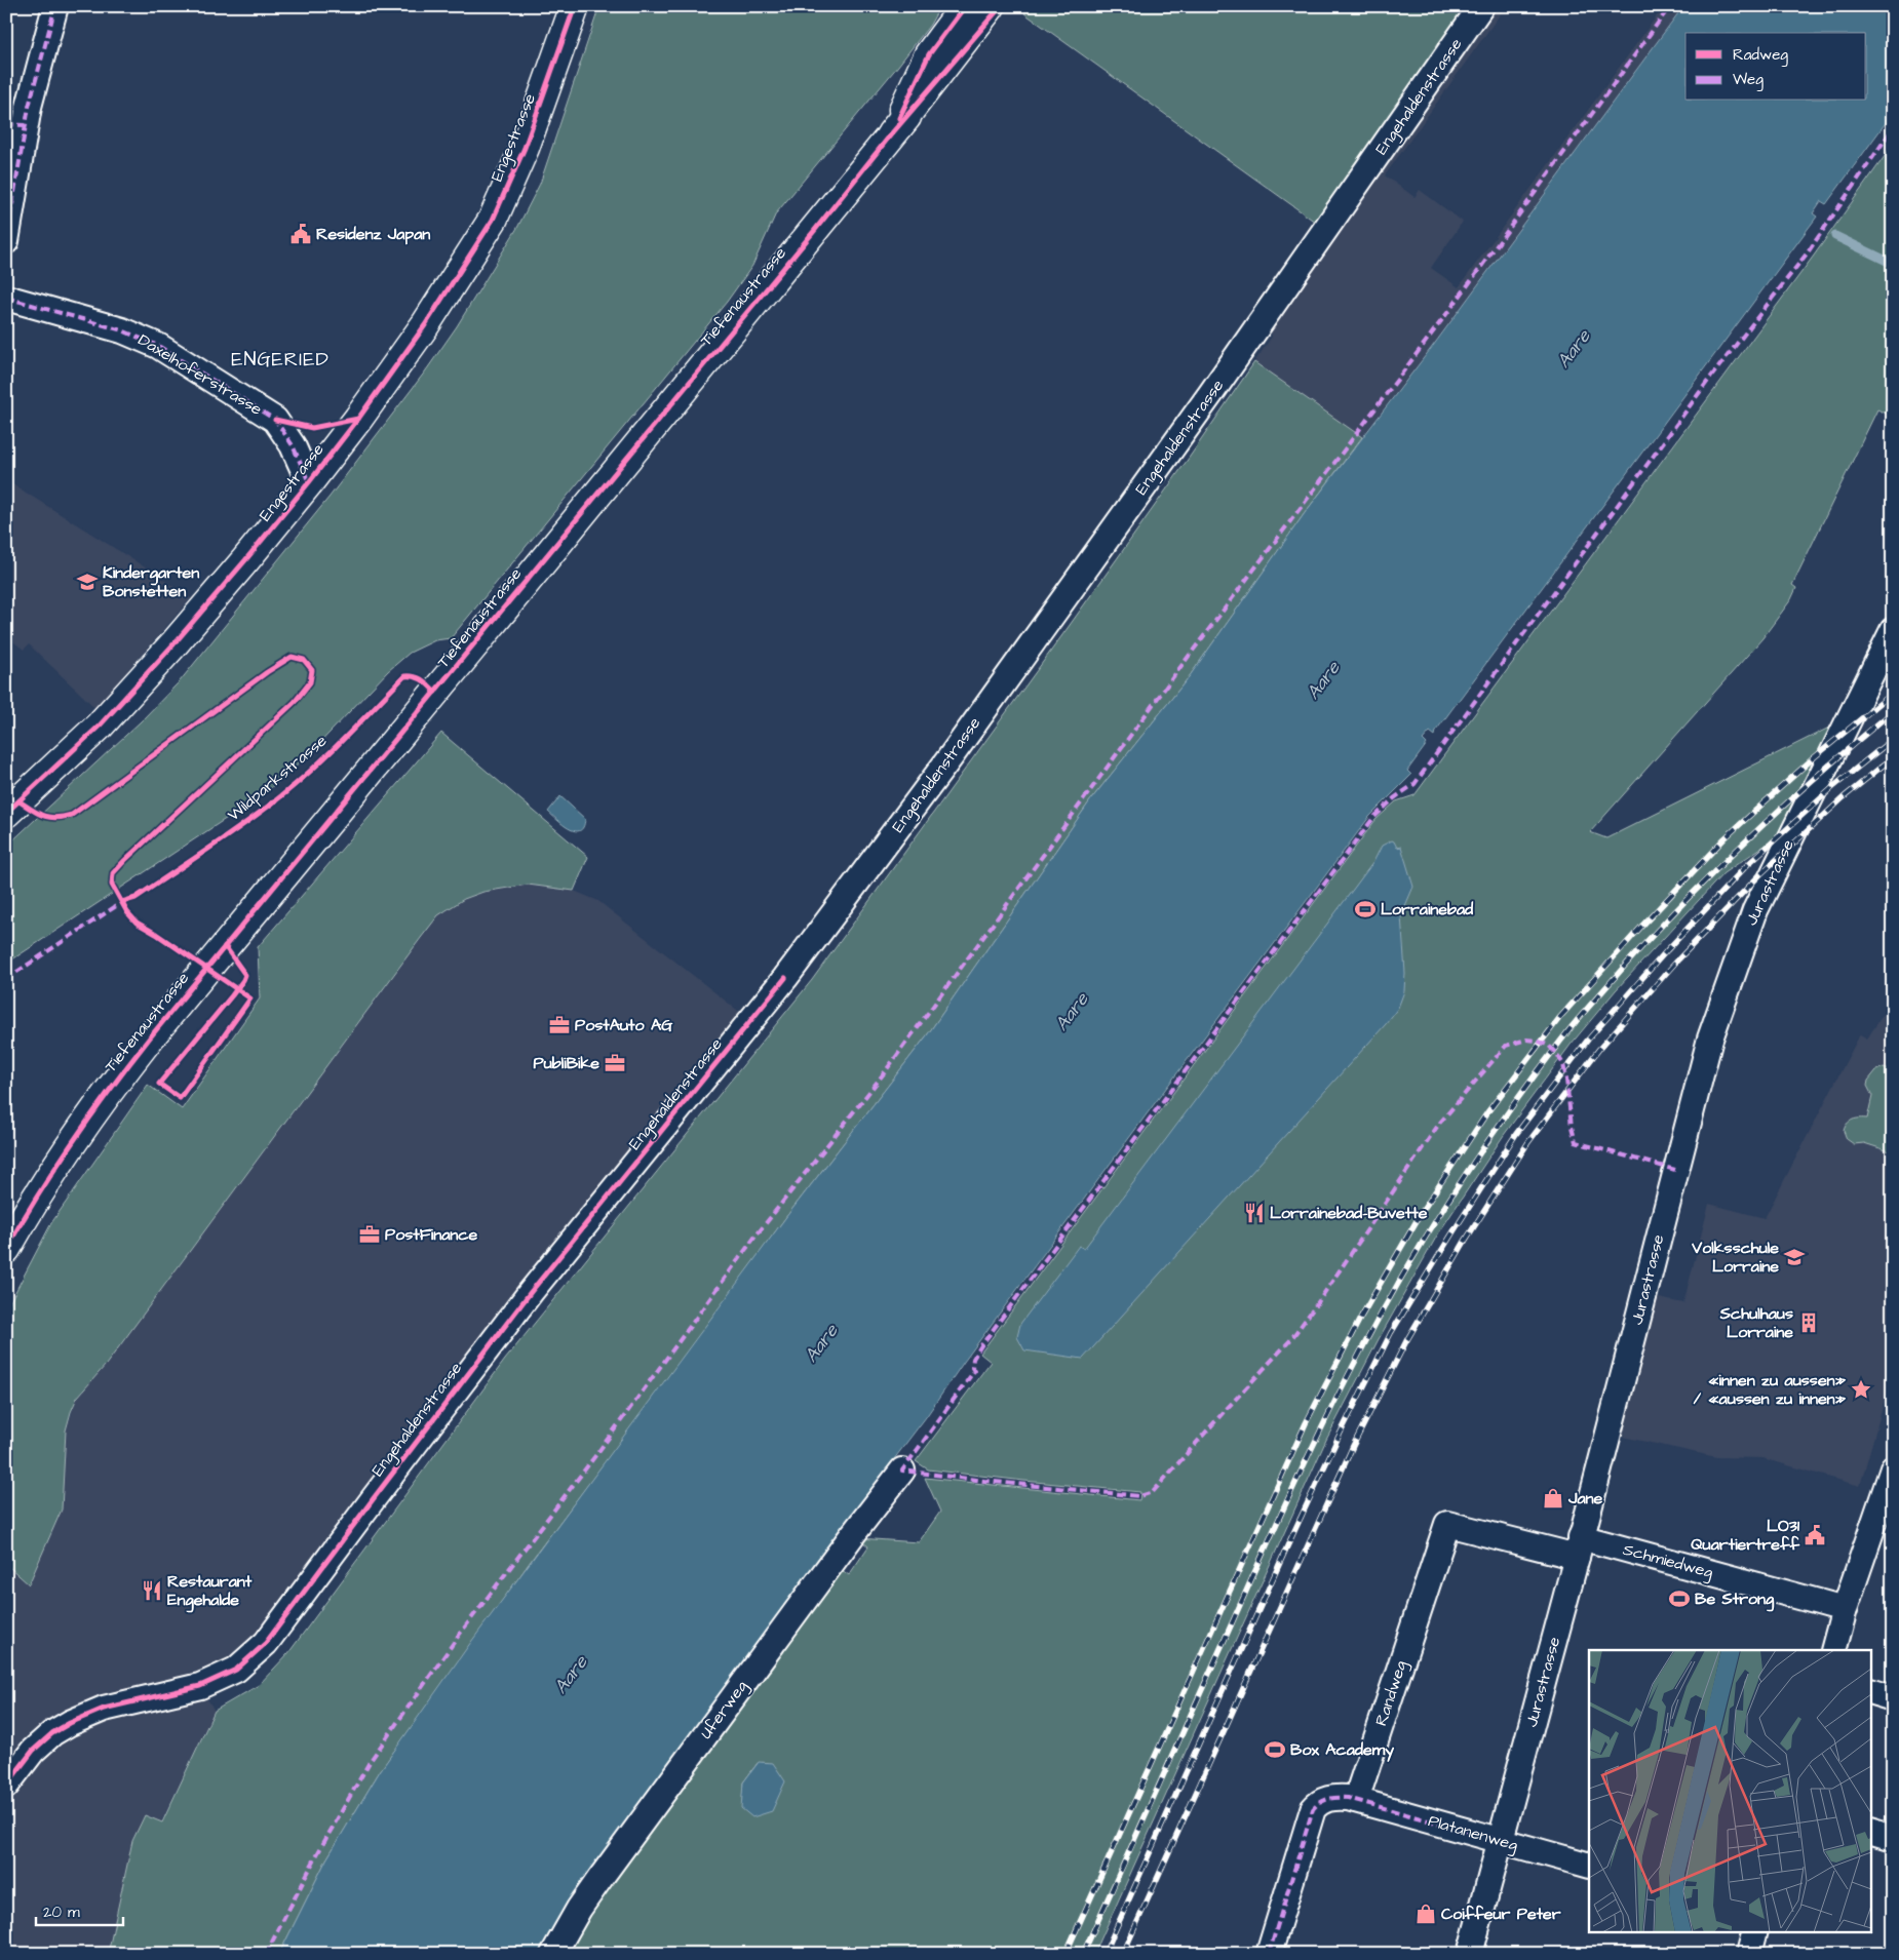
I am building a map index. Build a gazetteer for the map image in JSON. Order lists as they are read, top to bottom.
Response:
{
  "streets": {
    "main road": ["Engestrasse", "Tiefenaustrasse"],
    "street": [
      "Engehaldenstrasse",
      "Daxelhoferstrasse",
      "Jurastrasse",
      "Schmiedweg",
      "Randweg",
      "Uferweg",
      "Platanenweg"
    ],
    "cycle path": ["Wildparkstrasse"]
  },
  "crossings": [
    ["Engestrasse", "Daxelhoferstrasse"],
    ["Jurastrasse", "Schmiedweg"],
    ["Jurastrasse", "Randweg"],
    ["Jurastrasse", "Platanenweg"],
    ["Schmiedweg", "Randweg"],
    ["Randweg", "Platanenweg"]
  ],
  "districts": ["ENGERIED"],
  "water": ["Aare"],
  "places": {
    "public building": ["Residenz Japan", "LO31 Quartiertreff"],
    "school or university": ["Kindergarten Bonstetten", "Volksschule Lorraine"],
    "sports": ["Lorrainebad", "Be Strong", "Box Academy"],
    "office": ["PostAuto AG", "PubliBike", "PostFinance"],
    "restaurant": ["Lorrainebad-Buvette", "Restaurant Engehalde"],
    "building": ["Schulhaus Lorraine"],
    "place": ["«innen zu aussen» ⁄ «aussen zu innen»"],
    "shop": ["Jane", "Coiffeur Peter"]
  },
  "legend": ["Radweg", "Weg"],
  "scale_bar": "20 m"
}
